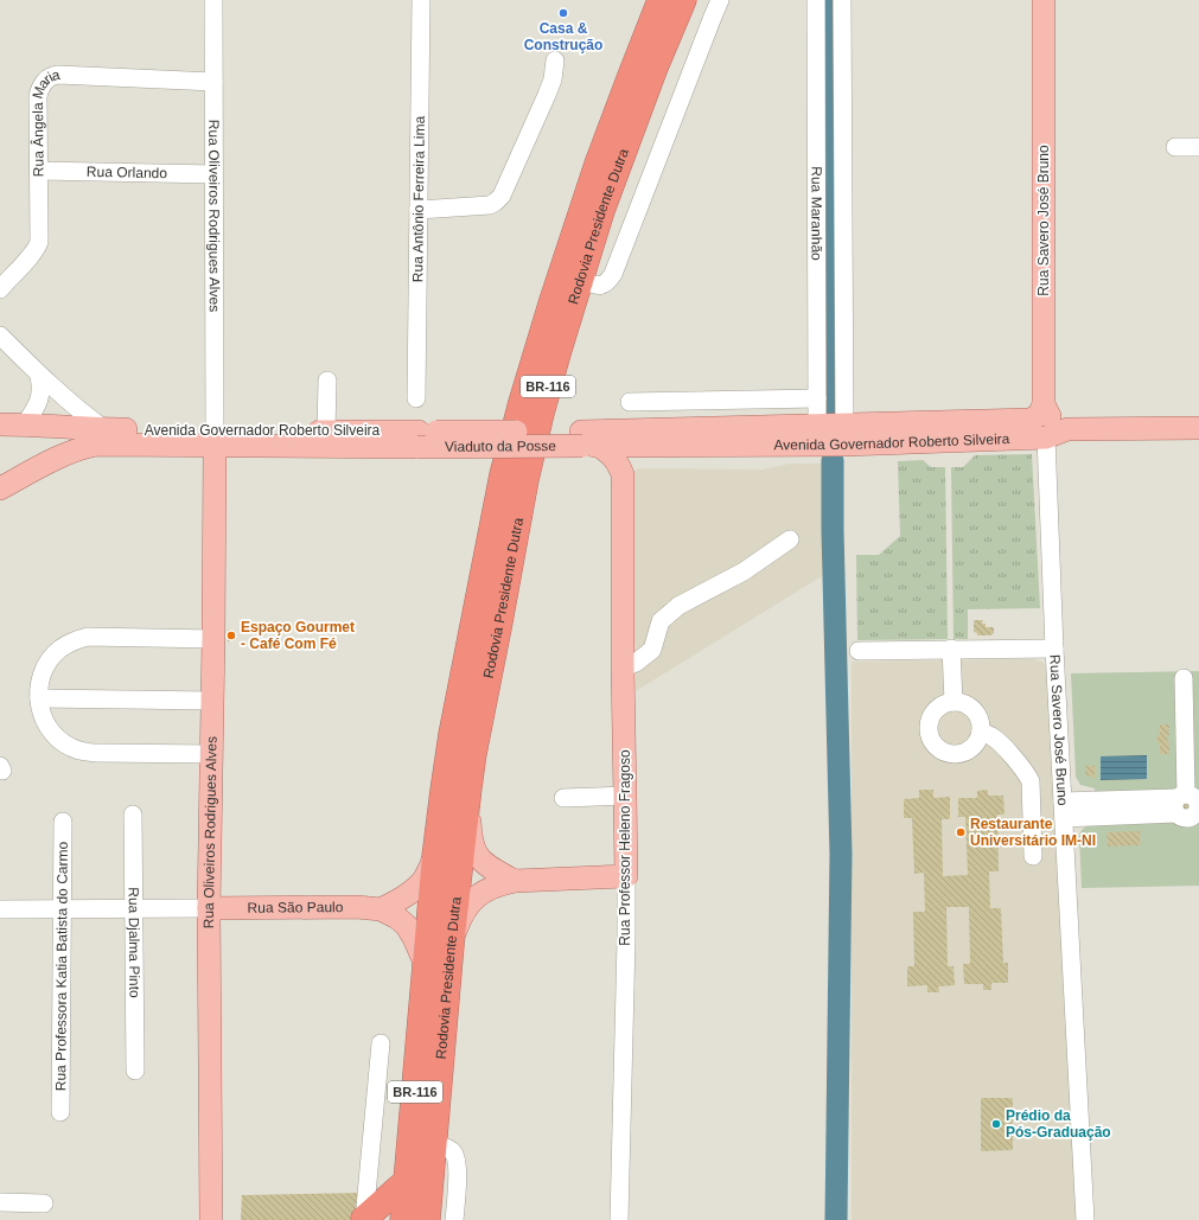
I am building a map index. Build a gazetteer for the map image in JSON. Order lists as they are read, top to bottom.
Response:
{
  "streets": {
    "highway": ["Rodovia Presidente Dutra", "BR-116"],
    "main road": [
      "Rua Oliveiros Rodrigues Alves",
      "Rua Savero José Bruno",
      "Avenida Governador Roberto Silveira",
      "Viaduto da Posse",
      "Rua Professor Heleno Fragoso",
      "Rua São Paulo"
    ],
    "street": [
      "Rua Ângela Maria",
      "Rua Orlando",
      "Rua Antônio Ferreira Lima",
      "Rua Maranhão",
      "Rua Djalma Pinto",
      "Rua Professora Katia Batista do Carmo"
    ]
  },
  "crossings": [
    ["Rua Ângela Maria", "Rua Orlando"],
    ["Rua Ângela Maria", "Rua Oliveiros Rodrigues Alves"],
    ["Rua Orlando", "Rua Oliveiros Rodrigues Alves"],
    ["Rua Maranhão", "Avenida Governador Roberto Silveira"],
    ["Rua Oliveiros Rodrigues Alves", "Avenida Governador Roberto Silveira"],
    ["Rua Oliveiros Rodrigues Alves", "Rua São Paulo"],
    ["Rua Savero José Bruno", "Avenida Governador Roberto Silveira"],
    ["Rodovia Presidente Dutra", "Rua São Paulo"],
    ["Avenida Governador Roberto Silveira", "Viaduto da Posse"],
    ["Avenida Governador Roberto Silveira", "Rua Professor Heleno Fragoso"]
  ],
  "places": [
    "Casa & Construção",
    "Espaço Gourmet - Café Com Fé",
    "Restaurante Universitário IM-NI",
    "Prédio da Pós-Graduação"
  ]
}
